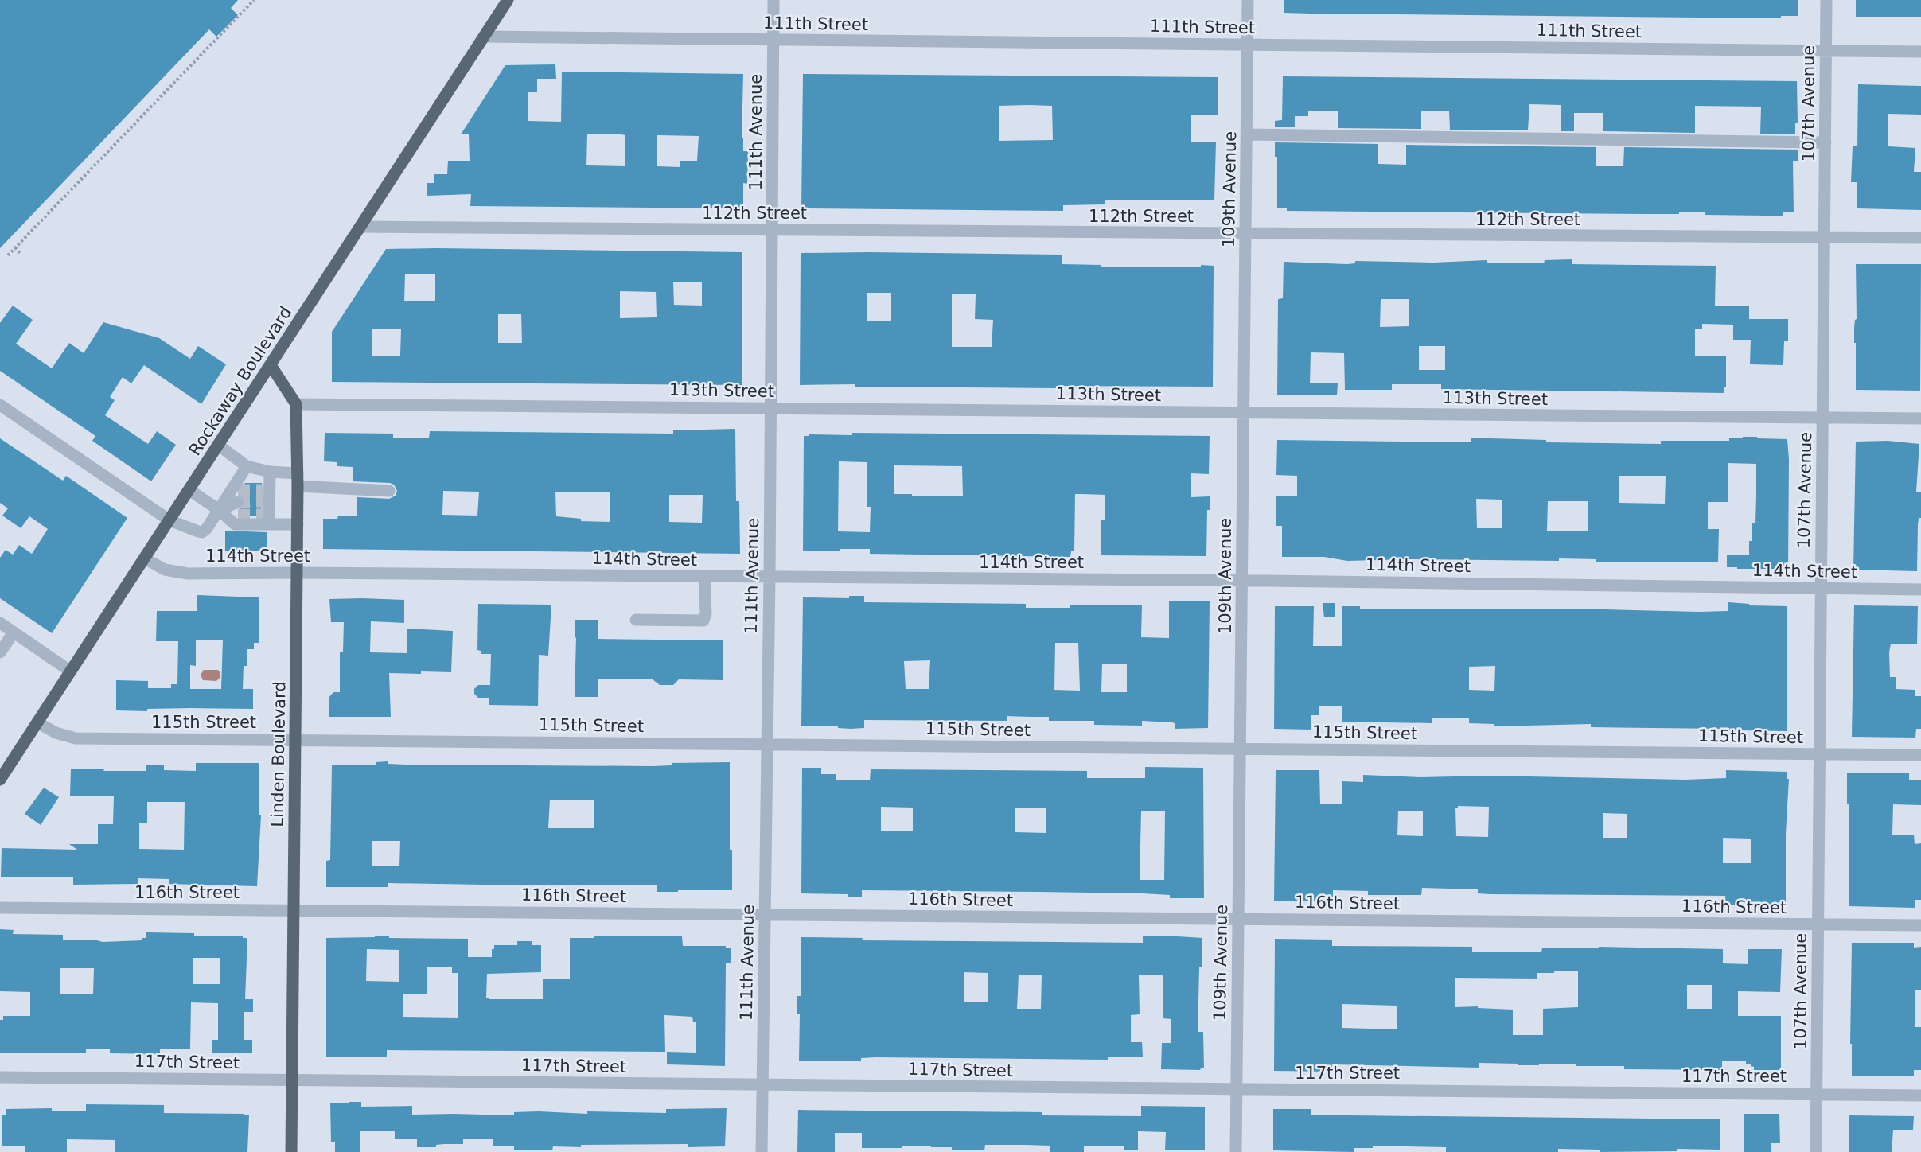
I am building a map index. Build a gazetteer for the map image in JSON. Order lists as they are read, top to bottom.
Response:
{
  "streets": {
    "main road": ["Rockaway Boulevard", "Linden Boulevard"],
    "street": [
      "111th Street",
      "107th Avenue",
      "111th Avenue",
      "109th Avenue",
      "112th Street",
      "113th Street",
      "114th Street",
      "115th Street",
      "116th Street",
      "117th Street"
    ]
  },
  "crossings": [
    ["111th Street", "107th Avenue"],
    ["111th Street", "111th Avenue"],
    ["111th Street", "109th Avenue"],
    ["111th Street", "Rockaway Boulevard"],
    ["107th Avenue", "112th Street"],
    ["107th Avenue", "113th Street"],
    ["107th Avenue", "114th Street"],
    ["107th Avenue", "115th Street"],
    ["107th Avenue", "116th Street"],
    ["107th Avenue", "117th Street"],
    ["111th Avenue", "112th Street"],
    ["111th Avenue", "113th Street"],
    ["111th Avenue", "114th Street"],
    ["111th Avenue", "115th Street"],
    ["111th Avenue", "116th Street"],
    ["111th Avenue", "117th Street"],
    ["109th Avenue", "112th Street"],
    ["109th Avenue", "113th Street"],
    ["109th Avenue", "114th Street"],
    ["109th Avenue", "115th Street"],
    ["109th Avenue", "116th Street"],
    ["109th Avenue", "117th Street"],
    ["112th Street", "Rockaway Boulevard"],
    ["Rockaway Boulevard", "114th Street"],
    ["Rockaway Boulevard", "115th Street"],
    ["113th Street", "Linden Boulevard"],
    ["114th Street", "Linden Boulevard"],
    ["115th Street", "Linden Boulevard"],
    ["Linden Boulevard", "116th Street"],
    ["Linden Boulevard", "117th Street"]
  ]
}
